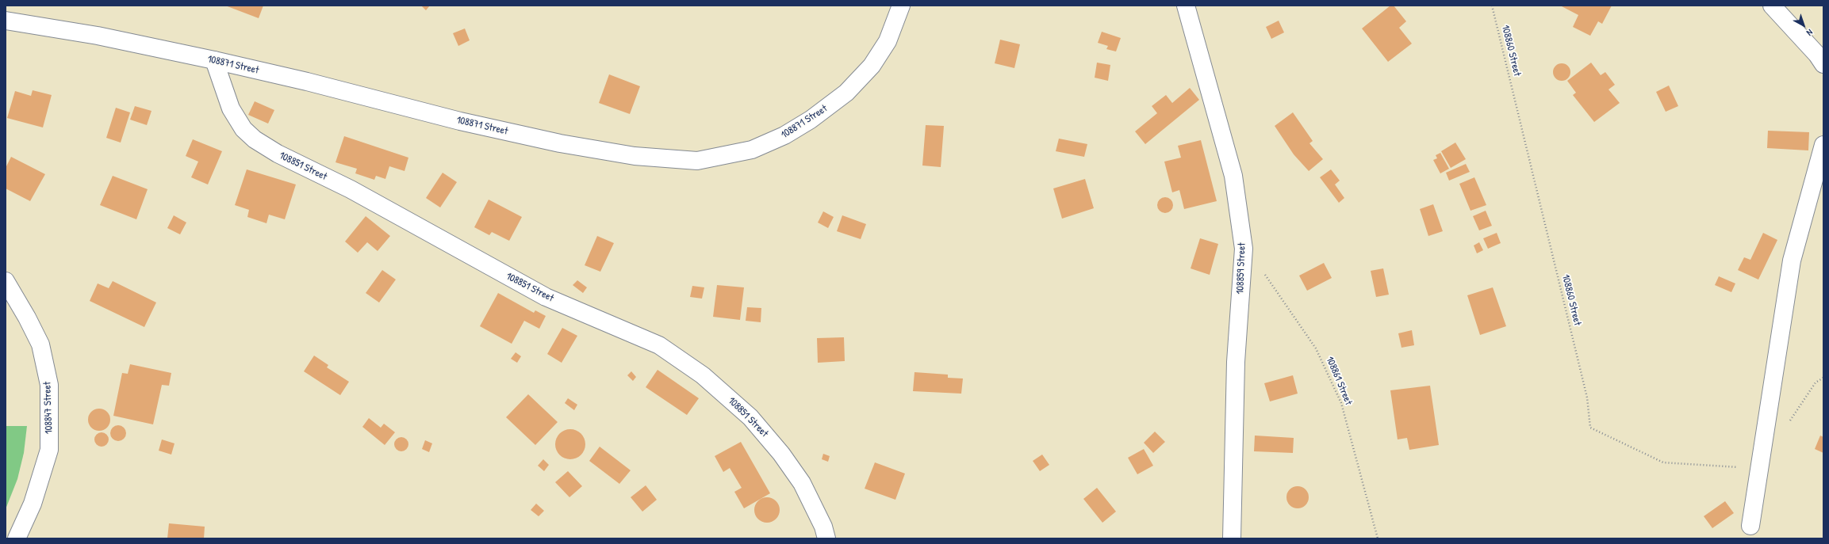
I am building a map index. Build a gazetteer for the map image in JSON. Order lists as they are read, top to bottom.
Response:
{
  "streets": {
    "street": [
      "108871 Street",
      "108851 Street",
      "108859 Street",
      "108847 Street"
    ],
    "path": ["108860 Street", "108861 Street"]
  },
  "crossings": [
    ["108871 Street", "108851 Street"],
    ["108859 Street", "108861 Street"]
  ],
  "north": "bottom right"
}
